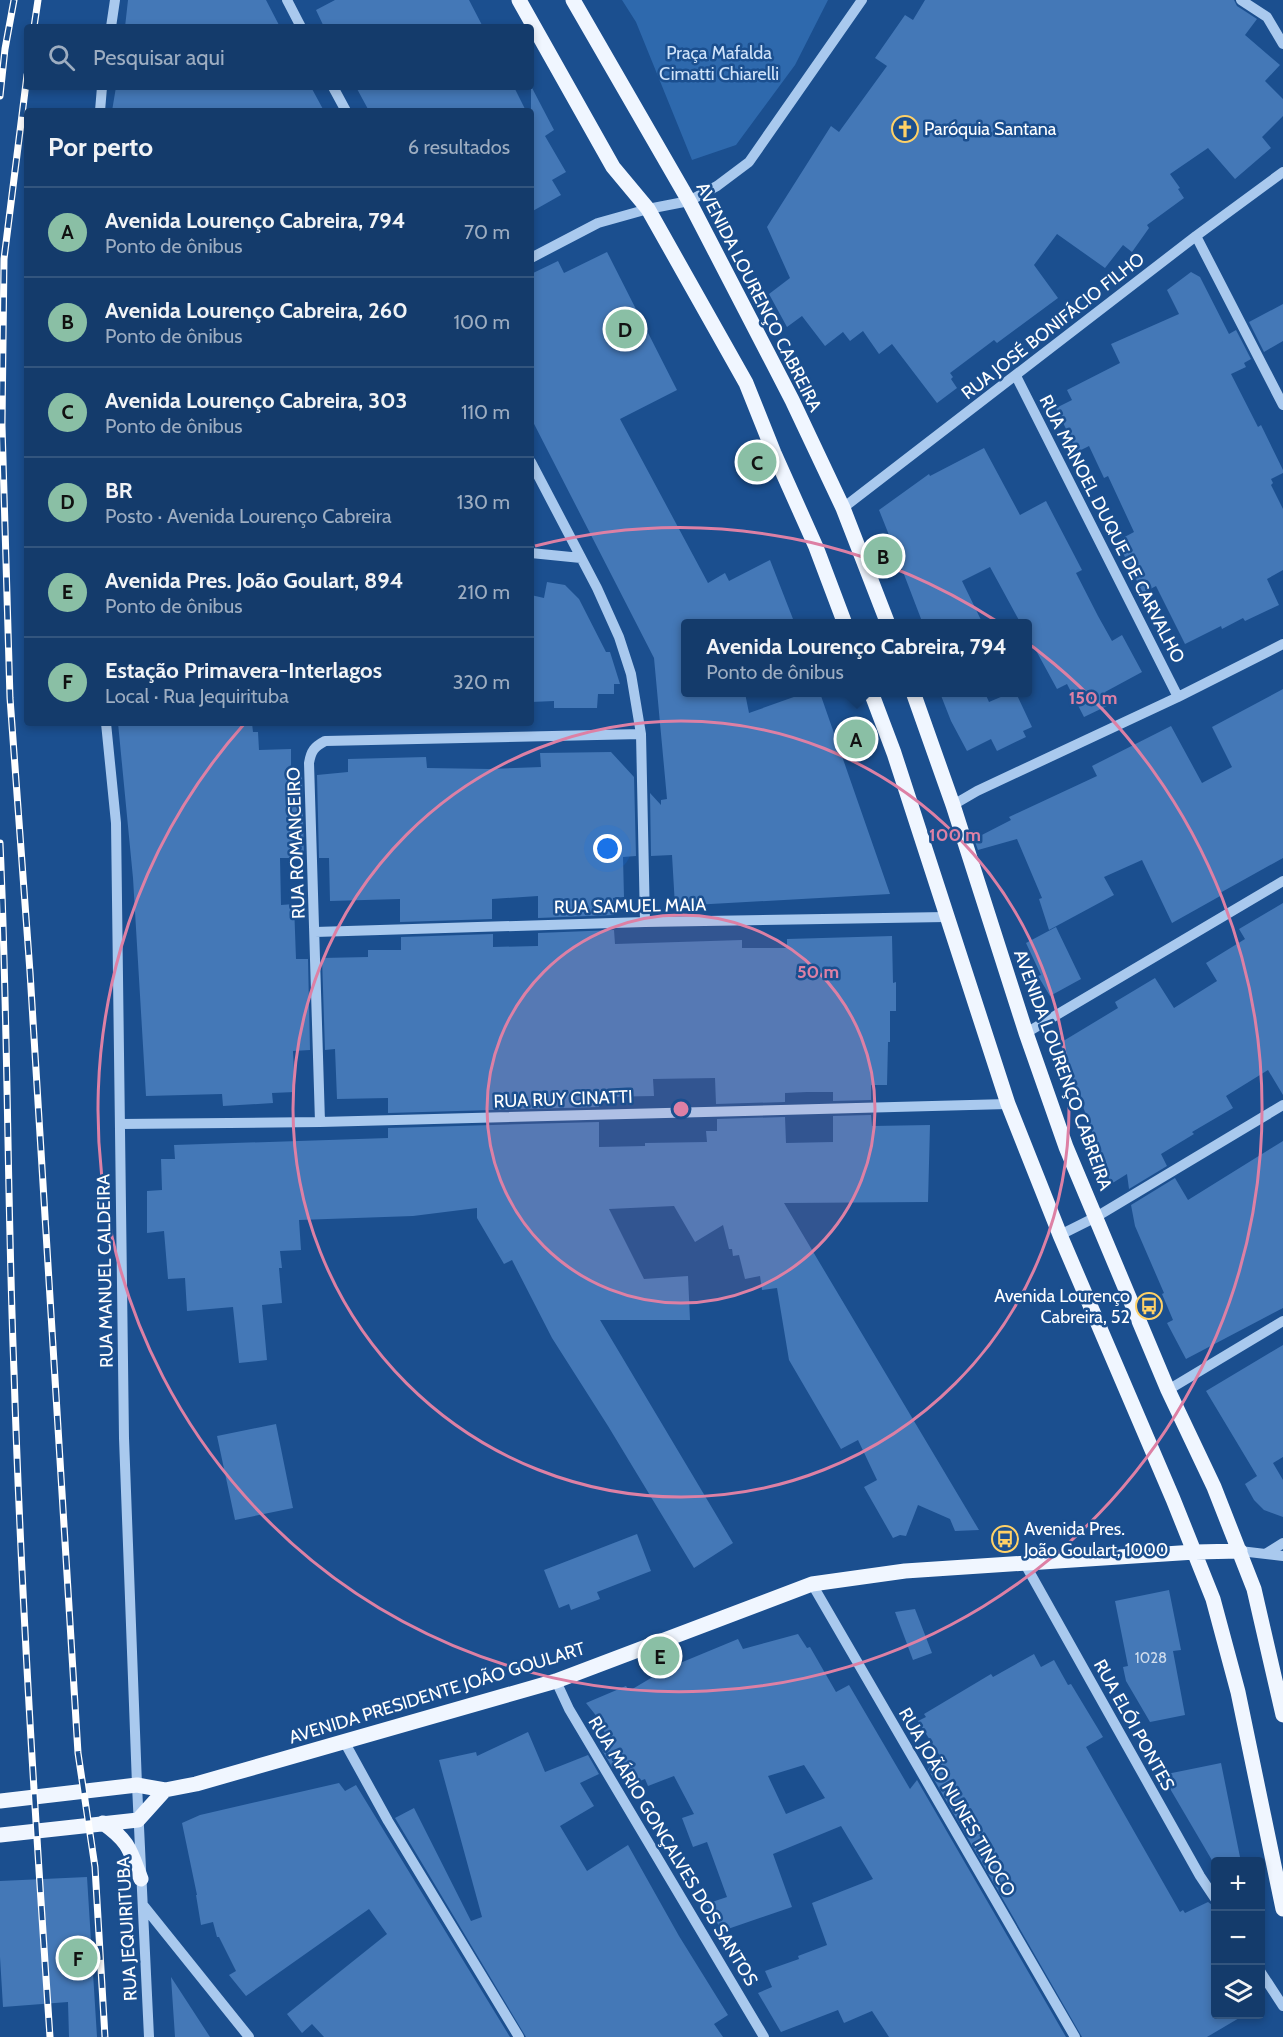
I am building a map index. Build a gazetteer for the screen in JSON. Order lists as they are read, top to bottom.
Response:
{
  "streets": {
    "main road": ["AVENIDA LOURENÇO CABREIRA", "AVENIDA PRESIDENTE JOÃO GOULART"],
    "street": [
      "RUA JOSÉ BONIFÁCIO FILHO",
      "RUA MANOEL DUQUE DE CARVALHO",
      "RUA ROMANCEIRO",
      "RUA SAMUEL MAIA",
      "RUA RUY CINATTI",
      "RUA MANUEL CALDEIRA",
      "RUA ELÓI PONTES",
      "RUA JOÃO NUNES TINOCO",
      "RUA MÁRIO GONÇALVES DOS SANTOS",
      "RUA JEQUIRITUBA"
    ]
  },
  "crossings": [
    ["AVENIDA LOURENÇO CABREIRA", "RUA JOSÉ BONIFÁCIO FILHO"],
    ["AVENIDA LOURENÇO CABREIRA", "AVENIDA PRESIDENTE JOÃO GOULART"],
    ["RUA JOSÉ BONIFÁCIO FILHO", "RUA MANOEL DUQUE DE CARVALHO"],
    ["RUA ROMANCEIRO", "RUA SAMUEL MAIA"],
    ["RUA ROMANCEIRO", "RUA RUY CINATTI"],
    ["RUA RUY CINATTI", "RUA MANUEL CALDEIRA"],
    ["RUA MANUEL CALDEIRA", "AVENIDA PRESIDENTE JOÃO GOULART"],
    ["RUA MANUEL CALDEIRA", "RUA JEQUIRITUBA"],
    ["AVENIDA PRESIDENTE JOÃO GOULART", "RUA ELÓI PONTES"],
    ["AVENIDA PRESIDENTE JOÃO GOULART", "RUA JOÃO NUNES TINOCO"],
    ["AVENIDA PRESIDENTE JOÃO GOULART", "RUA MÁRIO GONÇALVES DOS SANTOS"]
  ],
  "parks": ["Praça Mafalda Cimatti Chiarelli"],
  "places": {
    "church": ["Paróquia Santana"],
    "bus stop": ["Avenida Lourenço Cabreira, 52", "Avenida Pres. João Goulart, 1000"]
  },
  "house_numbers": ["1028"],
  "page": {
    "search": "Pesquisar aqui",
    "heading": ["Por perto", "6 resultados"],
    "list": [
      {
        "mark": "A",
        "name": "Avenida Lourenço Cabreira, 794",
        "note": "Ponto de ônibus",
        "value": "70 m"
      },
      {
        "mark": "B",
        "name": "Avenida Lourenço Cabreira, 260",
        "note": "Ponto de ônibus",
        "value": "100 m"
      },
      {
        "mark": "C",
        "name": "Avenida Lourenço Cabreira, 303",
        "note": "Ponto de ônibus",
        "value": "110 m"
      },
      {
        "mark": "D",
        "name": "BR",
        "note": "Posto · Avenida Lourenço Cabreira",
        "value": "130 m"
      },
      {
        "mark": "E",
        "name": "Avenida Pres. João Goulart, 894",
        "note": "Ponto de ônibus",
        "value": "210 m"
      },
      {
        "mark": "F",
        "name": "Estação Primavera-Interlagos",
        "note": "Local · Rua Jequirituba",
        "value": "320 m"
      }
    ],
    "pins": [
      "D",
      "C",
      "B",
      "A",
      "E",
      "F"
    ],
    "popup": ["Avenida Lourenço Cabreira, 794", "Ponto de ônibus"],
    "map_buttons": ["+", "−"]
  },
  "rings": ["150 m", "100 m", "50 m"]
}
